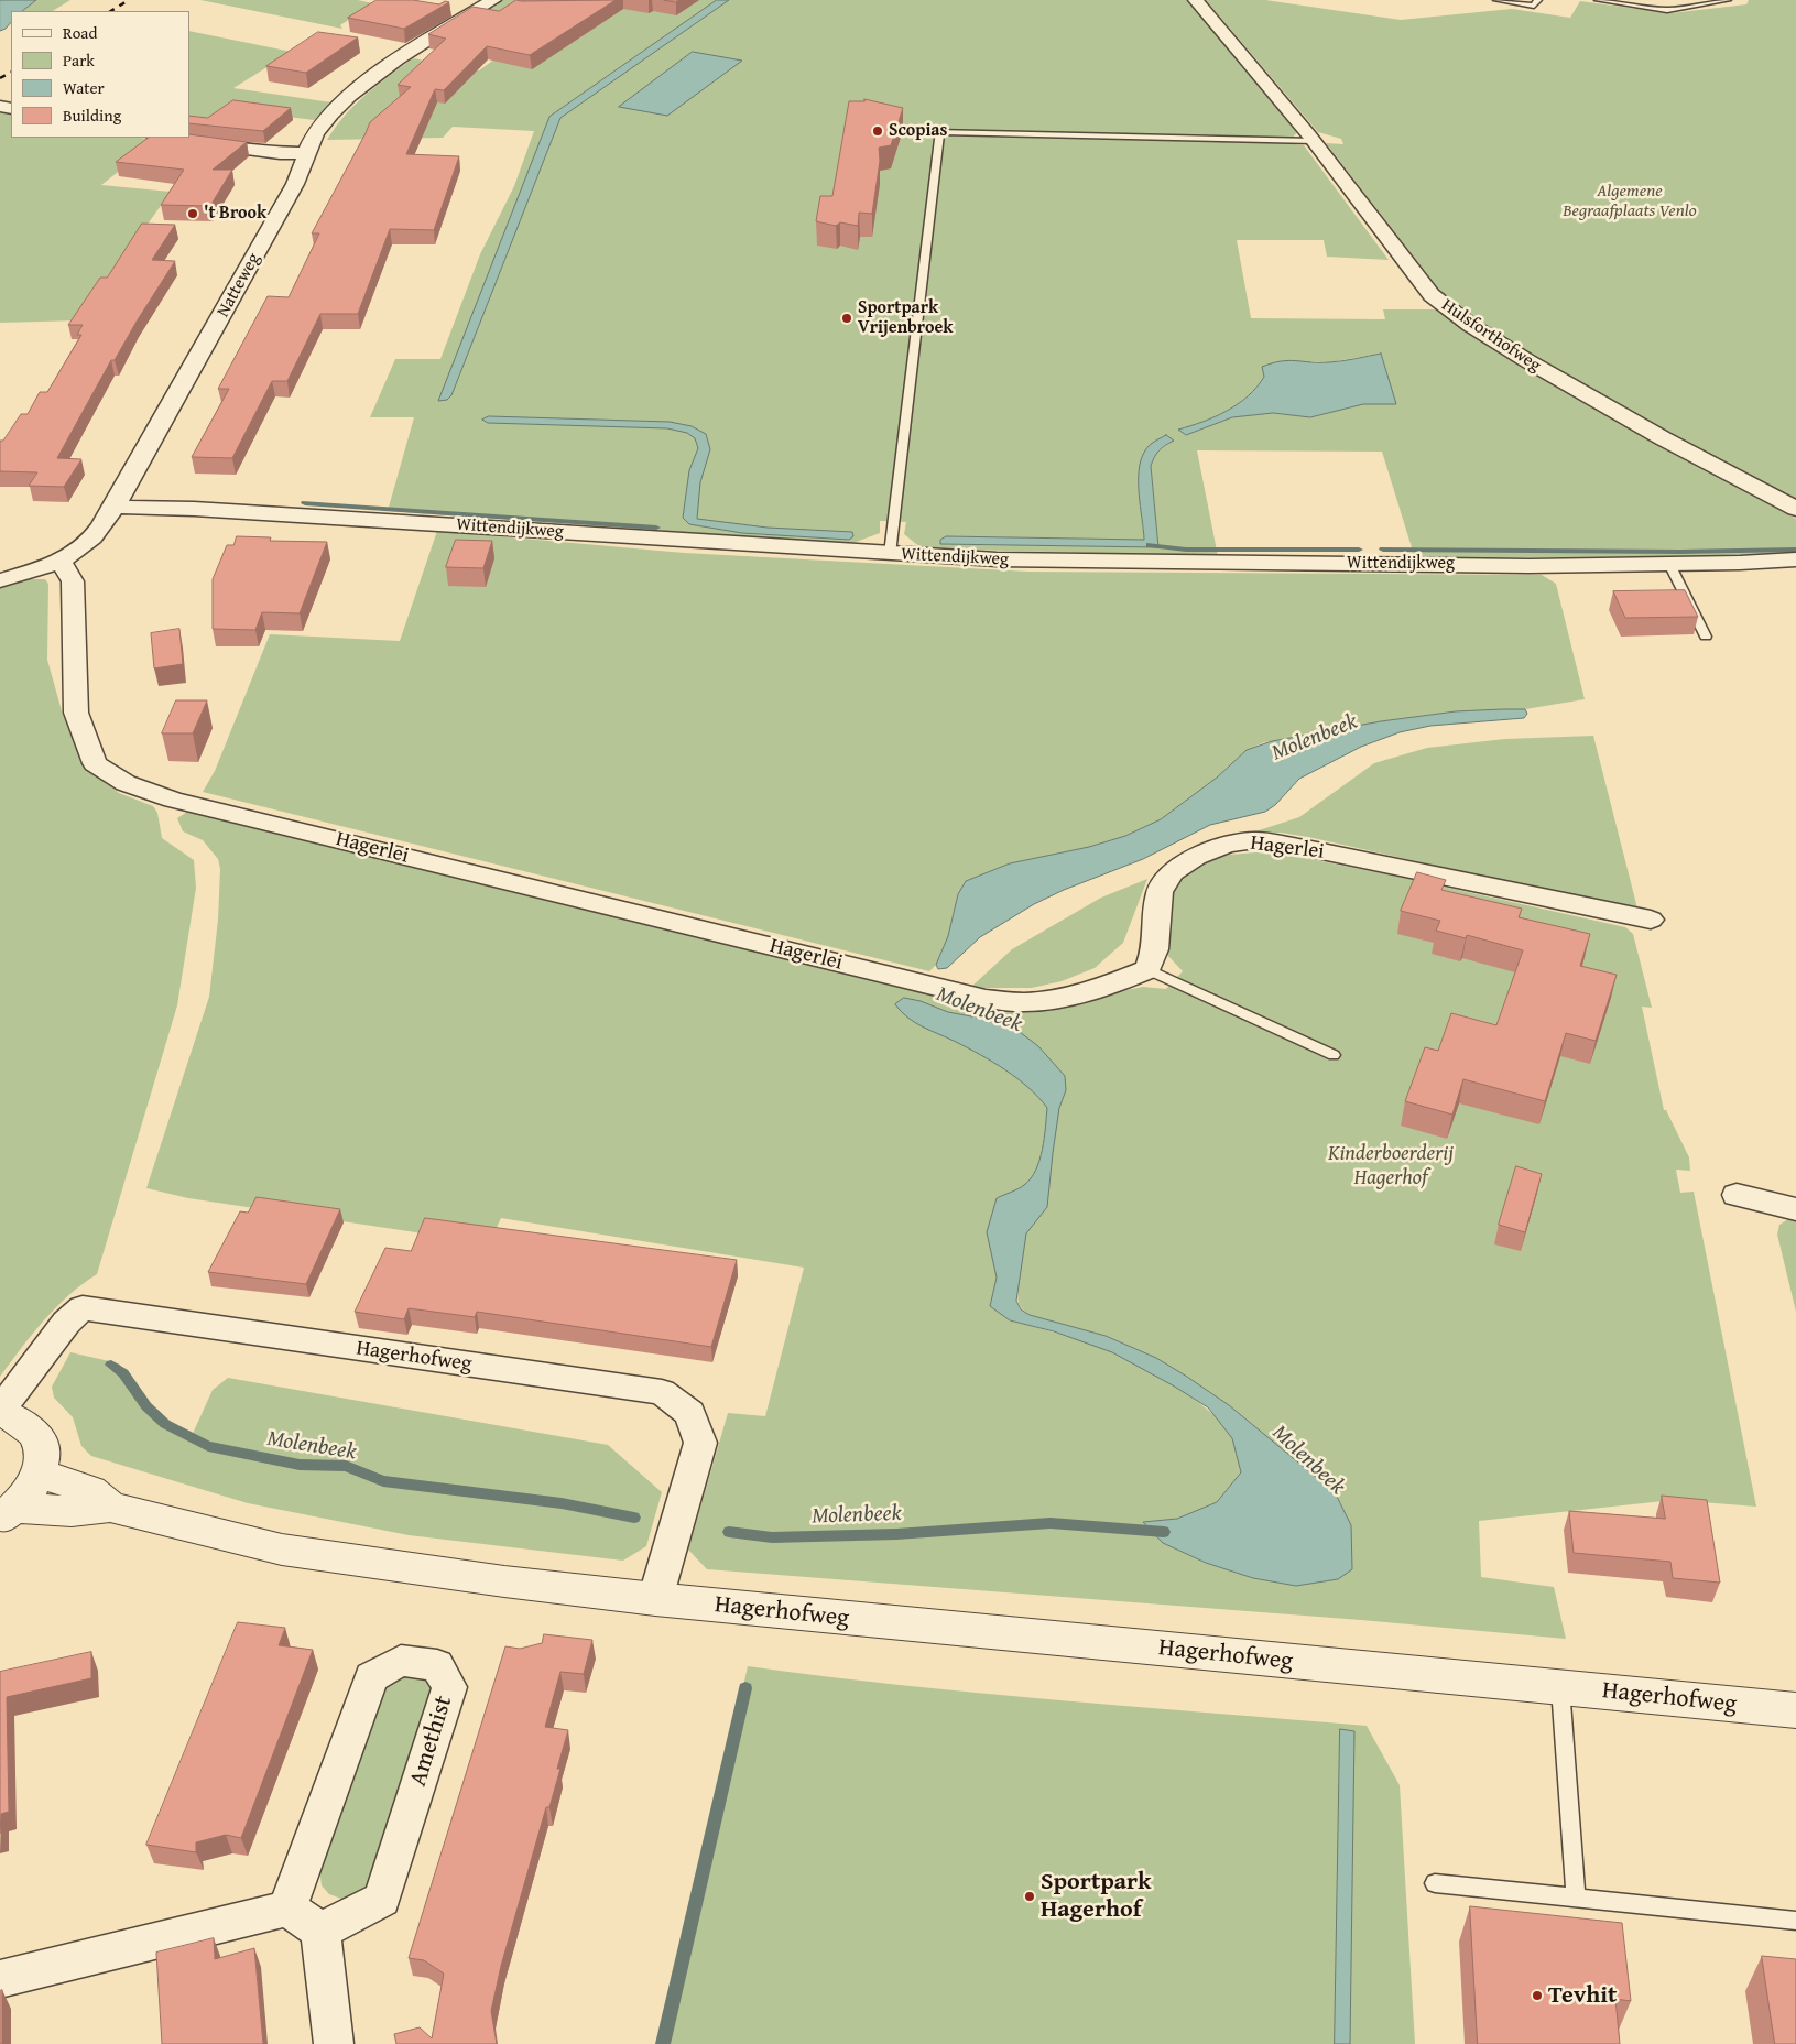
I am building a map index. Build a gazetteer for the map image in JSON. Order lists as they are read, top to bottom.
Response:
{
  "streets": {
    "street": [
      "Natteweg",
      "Hulsforthofweg",
      "Wittendijkweg",
      "Hagerlei",
      "Hagerhofweg",
      "Amethist"
    ]
  },
  "crossings": [
    ["Natteweg", "Wittendijkweg"],
    ["Natteweg", "Hagerlei"]
  ],
  "water": ["Molenbeek"],
  "parks": ["Algemene Begraafplaats Venlo", "Kinderboerderij Hagerhof"],
  "places": [
    "Scopias",
    "'t Brook",
    "Sportpark Vrijenbroek",
    "Sportpark Hagerhof",
    "Tevhit"
  ],
  "legend": [
    "Road",
    "Park",
    "Water",
    "Building"
  ]
}
